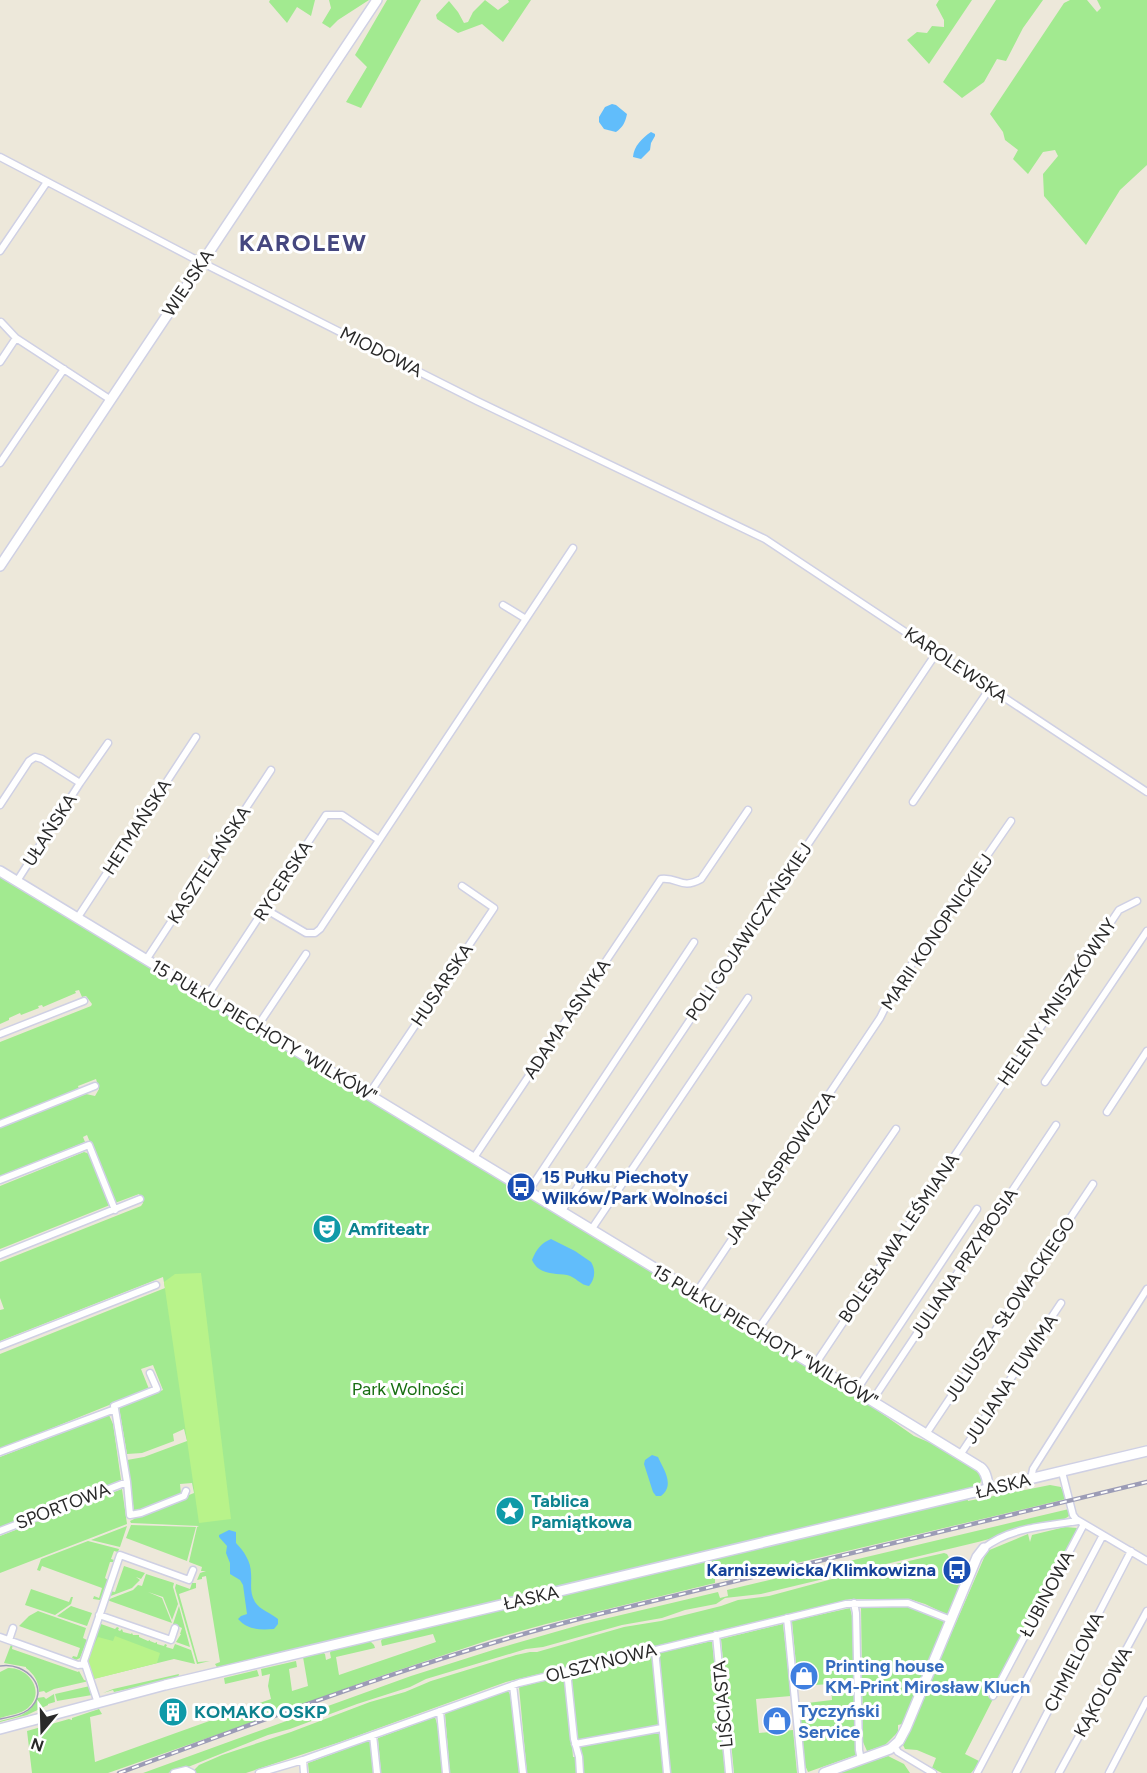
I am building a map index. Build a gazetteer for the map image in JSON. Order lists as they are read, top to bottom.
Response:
{
  "streets": {
    "street": [
      "WIEJSKA",
      "MIODOWA",
      "KAROLEWSKA",
      "HETMAŃSKA",
      "UŁAŃSKA",
      "KASZTELAŃSKA",
      "RYCERSKA",
      "POLI GOJAWICZYŃSKIEJ",
      "MARII KONOPNICKIEJ",
      "HUSARSKA",
      "HELENY MNISZKÓWNY",
      "ADAMA ASNYKA",
      "15 PUŁKU PIECHOTY \"WILKÓW\"",
      "JANA KASPROWICZA",
      "BOLESŁAWA LEŚMIANA",
      "JULIANA PRZYBOSIA",
      "JULIUSZA SŁOWACKIEGO",
      "JULIANA TUWIMA",
      "ŁASKA",
      "SPORTOWA",
      "ŁUBINOWA",
      "CHMIELOWA",
      "OLSZYNOWA",
      "KĄKOLOWA",
      "LIŚCIASTA"
    ]
  },
  "crossings": [
    ["WIEJSKA", "MIODOWA"],
    ["MIODOWA", "KAROLEWSKA"],
    ["KAROLEWSKA", "POLI GOJAWICZYŃSKIEJ"],
    ["HETMAŃSKA", "15 PUŁKU PIECHOTY \"WILKÓW\""],
    ["UŁAŃSKA", "15 PUŁKU PIECHOTY \"WILKÓW\""],
    ["KASZTELAŃSKA", "15 PUŁKU PIECHOTY \"WILKÓW\""],
    ["RYCERSKA", "15 PUŁKU PIECHOTY \"WILKÓW\""],
    ["POLI GOJAWICZYŃSKIEJ", "15 PUŁKU PIECHOTY \"WILKÓW\""],
    ["MARII KONOPNICKIEJ", "JANA KASPROWICZA"],
    ["HUSARSKA", "15 PUŁKU PIECHOTY \"WILKÓW\""],
    ["HELENY MNISZKÓWNY", "BOLESŁAWA LEŚMIANA"],
    ["ADAMA ASNYKA", "15 PUŁKU PIECHOTY \"WILKÓW\""],
    ["15 PUŁKU PIECHOTY \"WILKÓW\"", "JANA KASPROWICZA"],
    ["15 PUŁKU PIECHOTY \"WILKÓW\"", "BOLESŁAWA LEŚMIANA"],
    ["15 PUŁKU PIECHOTY \"WILKÓW\"", "JULIANA PRZYBOSIA"],
    ["15 PUŁKU PIECHOTY \"WILKÓW\"", "JULIUSZA SŁOWACKIEGO"],
    ["15 PUŁKU PIECHOTY \"WILKÓW\"", "JULIANA TUWIMA"],
    ["15 PUŁKU PIECHOTY \"WILKÓW\"", "ŁASKA"],
    ["OLSZYNOWA", "LIŚCIASTA"]
  ],
  "districts": ["KAROLEW"],
  "parks": ["Park Wolności"],
  "places": {
    "bus stop": ["15 Pułku Piechoty Wilków/Park Wolności", "Karniszewicka/Klimkowizna"],
    "theatre": ["Amfiteatr"],
    "place": ["Tablica Pamiątkowa"],
    "shop": ["Printing house KM-Print Mirosław Kluch", "Tyczyński Service"],
    "building": ["KOMAKO OSKP"]
  },
  "north": "bottom"
}
